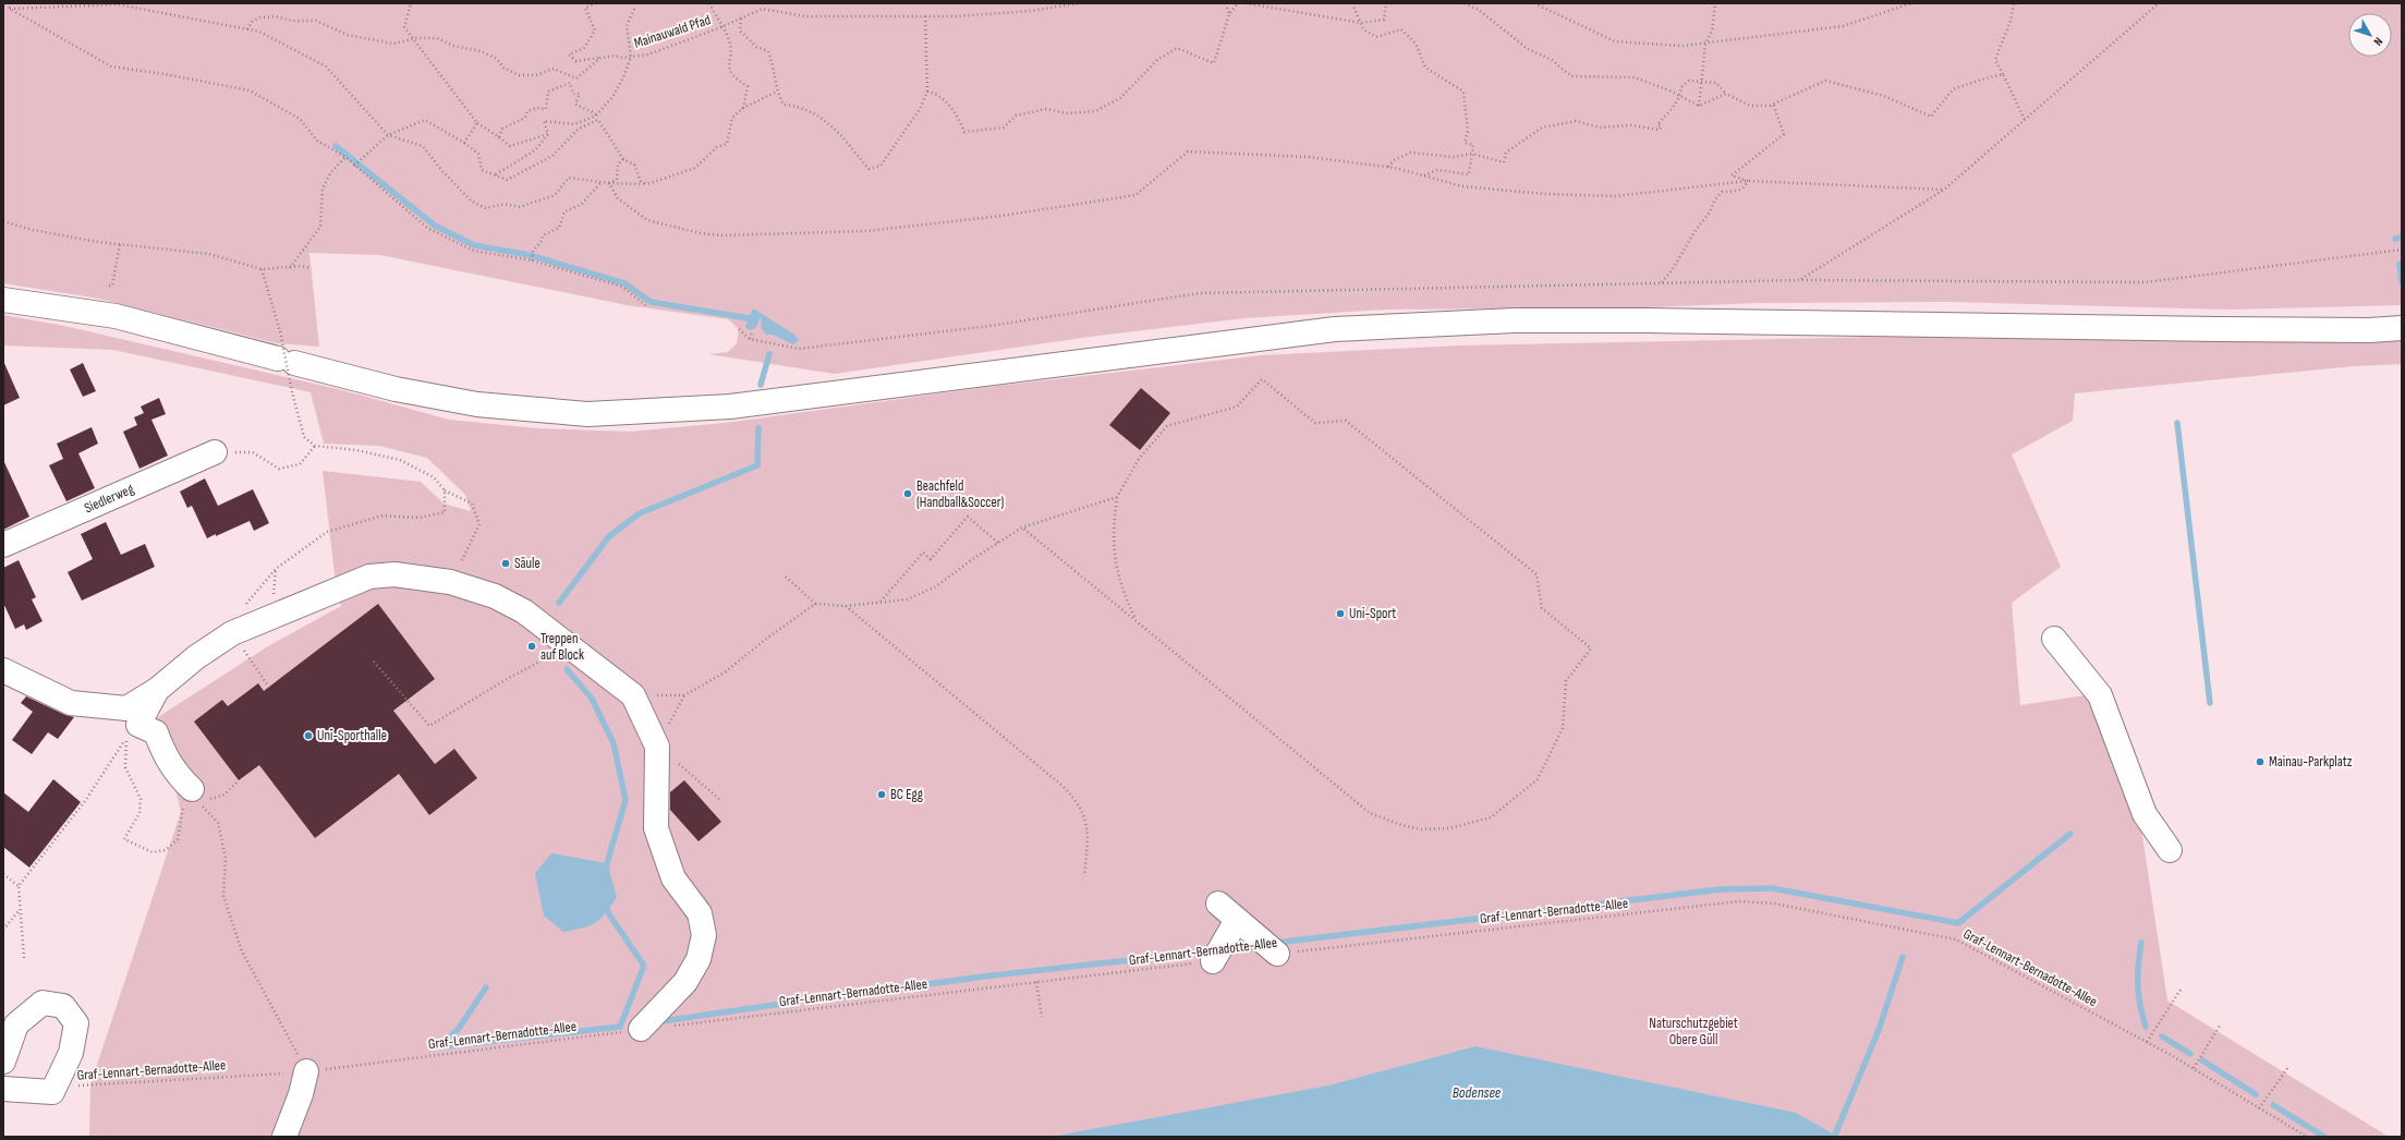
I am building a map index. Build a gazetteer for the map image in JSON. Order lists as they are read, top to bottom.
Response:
{
  "streets": {
    "main road": ["Siedlerweg"],
    "path": ["Mainauwald Pfad", "Graf-Lennart-Bernadotte-Allee"]
  },
  "water": ["Bodensee"],
  "parks": ["Naturschutzgebiet Obere Güll"],
  "places": [
    "Beachfeld (Handball&Soccer)",
    "Säule",
    "Uni-Sport",
    "Treppen auf Block",
    "Uni-Sporthalle",
    "Mainau-Parkplatz",
    "BC Egg"
  ],
  "north": "bottom right"
}
